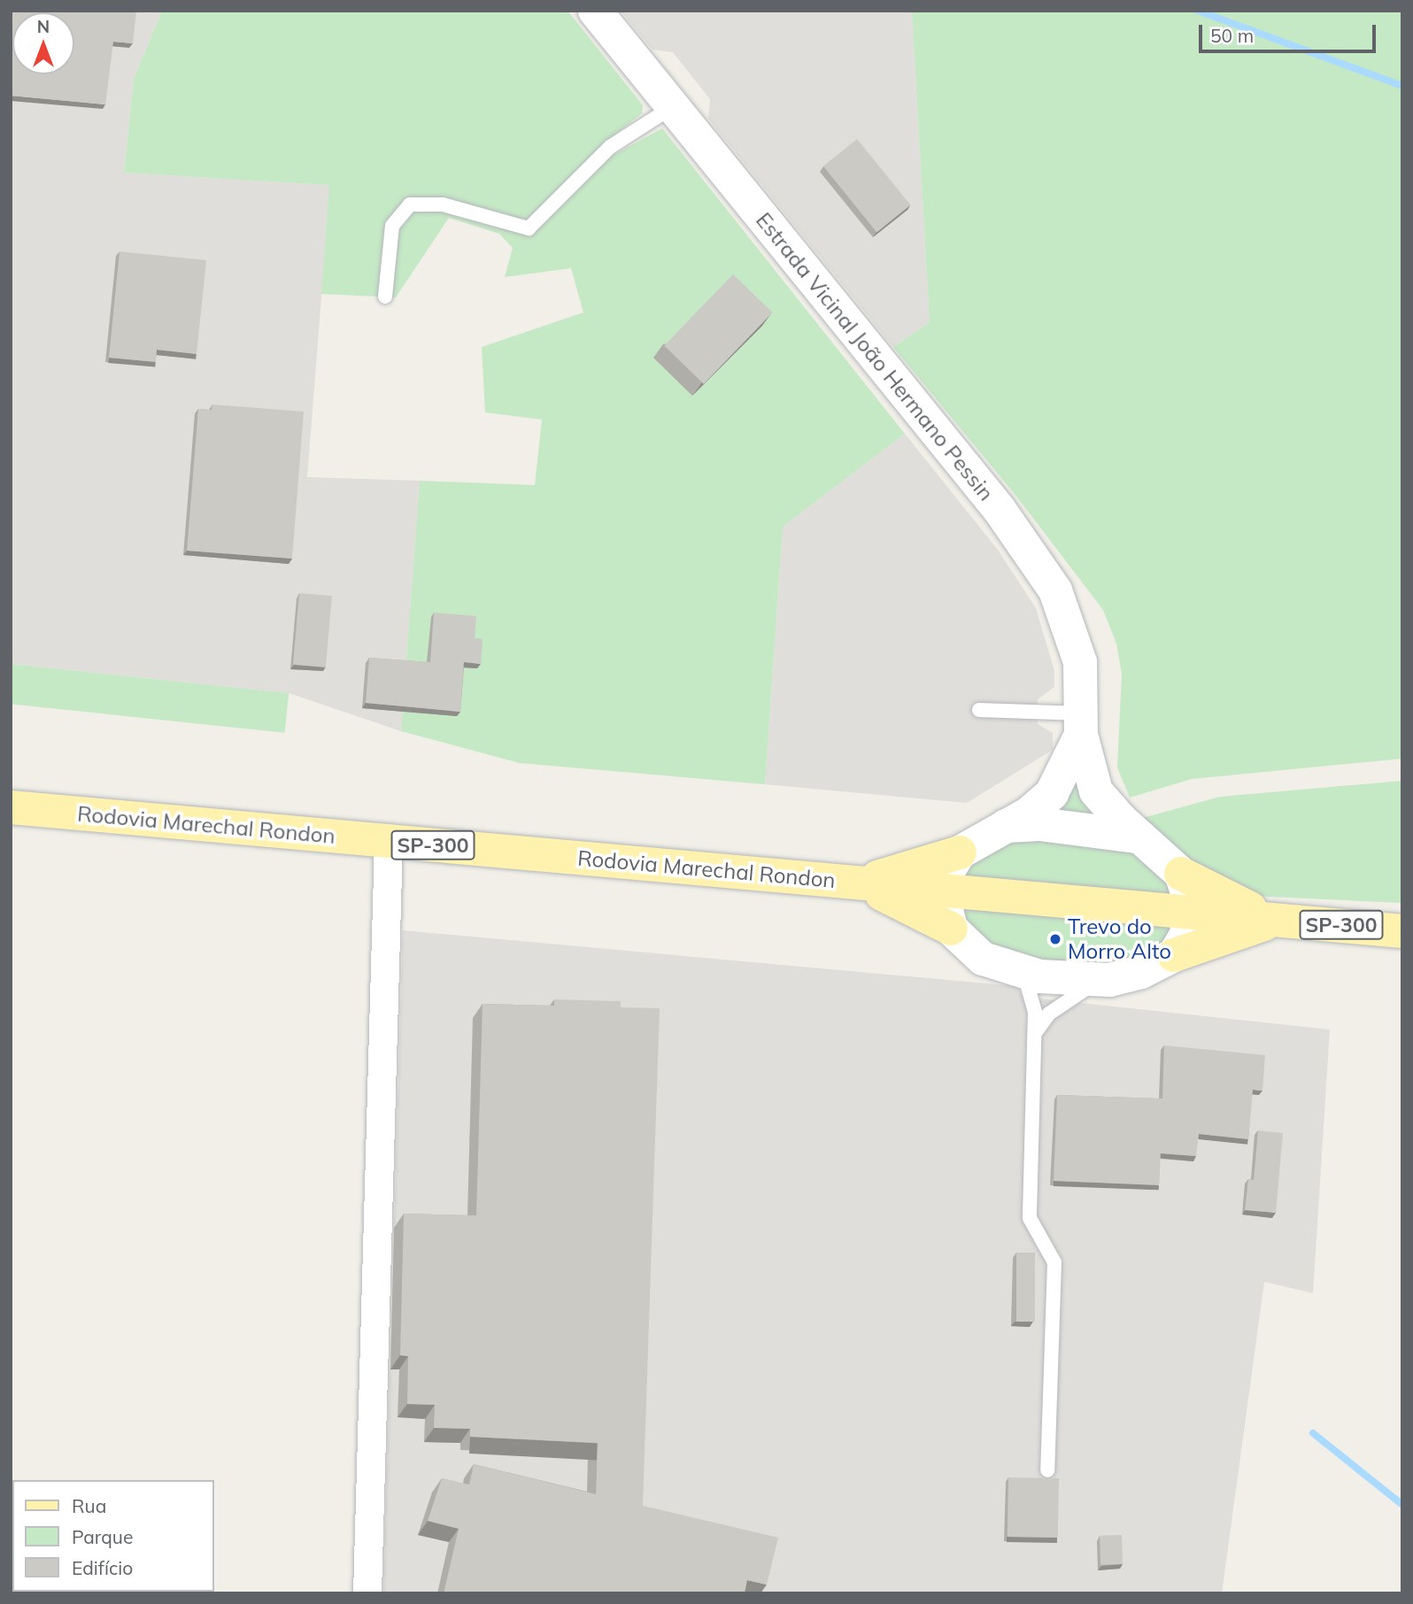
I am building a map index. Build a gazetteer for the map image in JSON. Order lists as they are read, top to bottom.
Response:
{
  "streets": {
    "main road": ["Estrada Vicinal João Hermano Pessin", "Rodovia Marechal Rondon", "SP-300"]
  },
  "places": ["Trevo do Morro Alto"],
  "legend": ["Rua", "Parque", "Edifício"],
  "scale_bar": "50 m",
  "north": "top"
}
